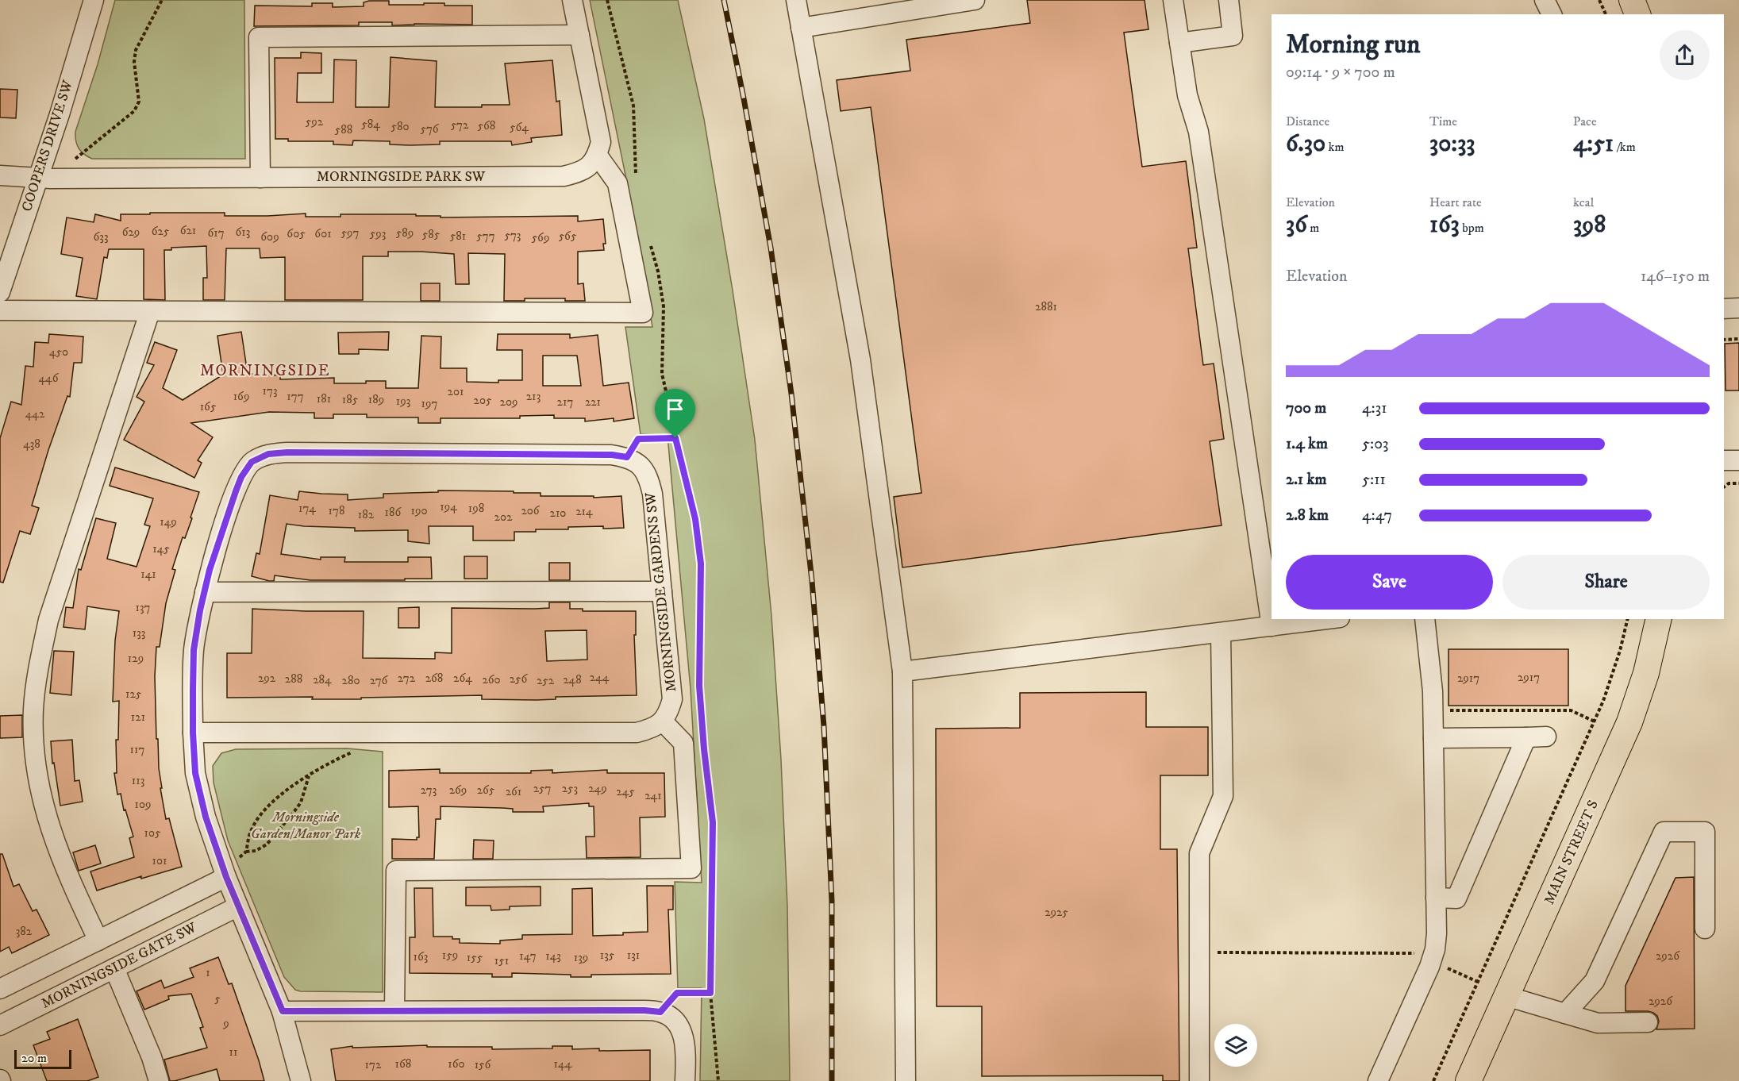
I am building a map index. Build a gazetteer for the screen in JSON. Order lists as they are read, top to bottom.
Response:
{
  "streets": {
    "main road": ["MAIN STREET S"],
    "street": [
      "COOPERS DRIVE SW",
      "MORNINGSIDE PARK SW",
      "MORNINGSIDE GARDENS SW",
      "MORNINGSIDE GATE SW"
    ]
  },
  "crossings": [
    ["COOPERS DRIVE SW", "MORNINGSIDE PARK SW"]
  ],
  "districts": ["MORNINGSIDE"],
  "parks": ["Morningside Garden/Manor Park"],
  "house_numbers": [
    "592",
    "584",
    "572",
    "568",
    "580",
    "564",
    "576",
    "588",
    "621",
    "625",
    "629",
    "613",
    "617",
    "597",
    "589",
    "605",
    "601",
    "593",
    "585",
    "573",
    "581",
    "577",
    "565",
    "633",
    "609",
    "569",
    "2881",
    "450",
    "446",
    "173",
    "201",
    "169",
    "177",
    "213",
    "181",
    "185",
    "189",
    "205",
    "193",
    "209",
    "217",
    "221",
    "197",
    "165",
    "442",
    "438",
    "194",
    "174",
    "198",
    "178",
    "190",
    "206",
    "214",
    "186",
    "210",
    "182",
    "202",
    "149",
    "145",
    "141",
    "137",
    "133",
    "129",
    "244",
    "2917",
    "292",
    "272",
    "268",
    "264",
    "2917",
    "288",
    "256",
    "284",
    "260",
    "248",
    "280",
    "276",
    "252",
    "125",
    "121",
    "117",
    "113",
    "257",
    "253",
    "249",
    "273",
    "269",
    "265",
    "261",
    "245",
    "241",
    "109",
    "105",
    "101",
    "2925",
    "382",
    "159",
    "135",
    "131",
    "147",
    "143",
    "2926",
    "163",
    "155",
    "139",
    "151",
    "1",
    "5",
    "2926",
    "9",
    "11",
    "168",
    "160",
    "144",
    "172",
    "156"
  ],
  "scale_bar": "20 m",
  "page": {
    "heading": ["Morning run", "09:14 · 9 × 700 m"],
    "stats": [
      ["Distance", "6.30 km"],
      ["Time", "30:33"],
      ["Pace", "4:51 /km"],
      ["Elevation", "36 m"],
      ["Heart rate", "163 bpm"],
      ["kcal", "398"]
    ],
    "chart": ["Elevation", "146–150 m"],
    "list": [
      {
        "name": "700 m",
        "note": "4:31"
      },
      {
        "name": "1.4 km",
        "note": "5:03"
      },
      {
        "name": "2.1 km",
        "note": "5:11"
      },
      {
        "name": "2.8 km",
        "note": "4:47"
      }
    ],
    "buttons": ["Save", "Share"],
    "scale": "20 m"
  }
}
